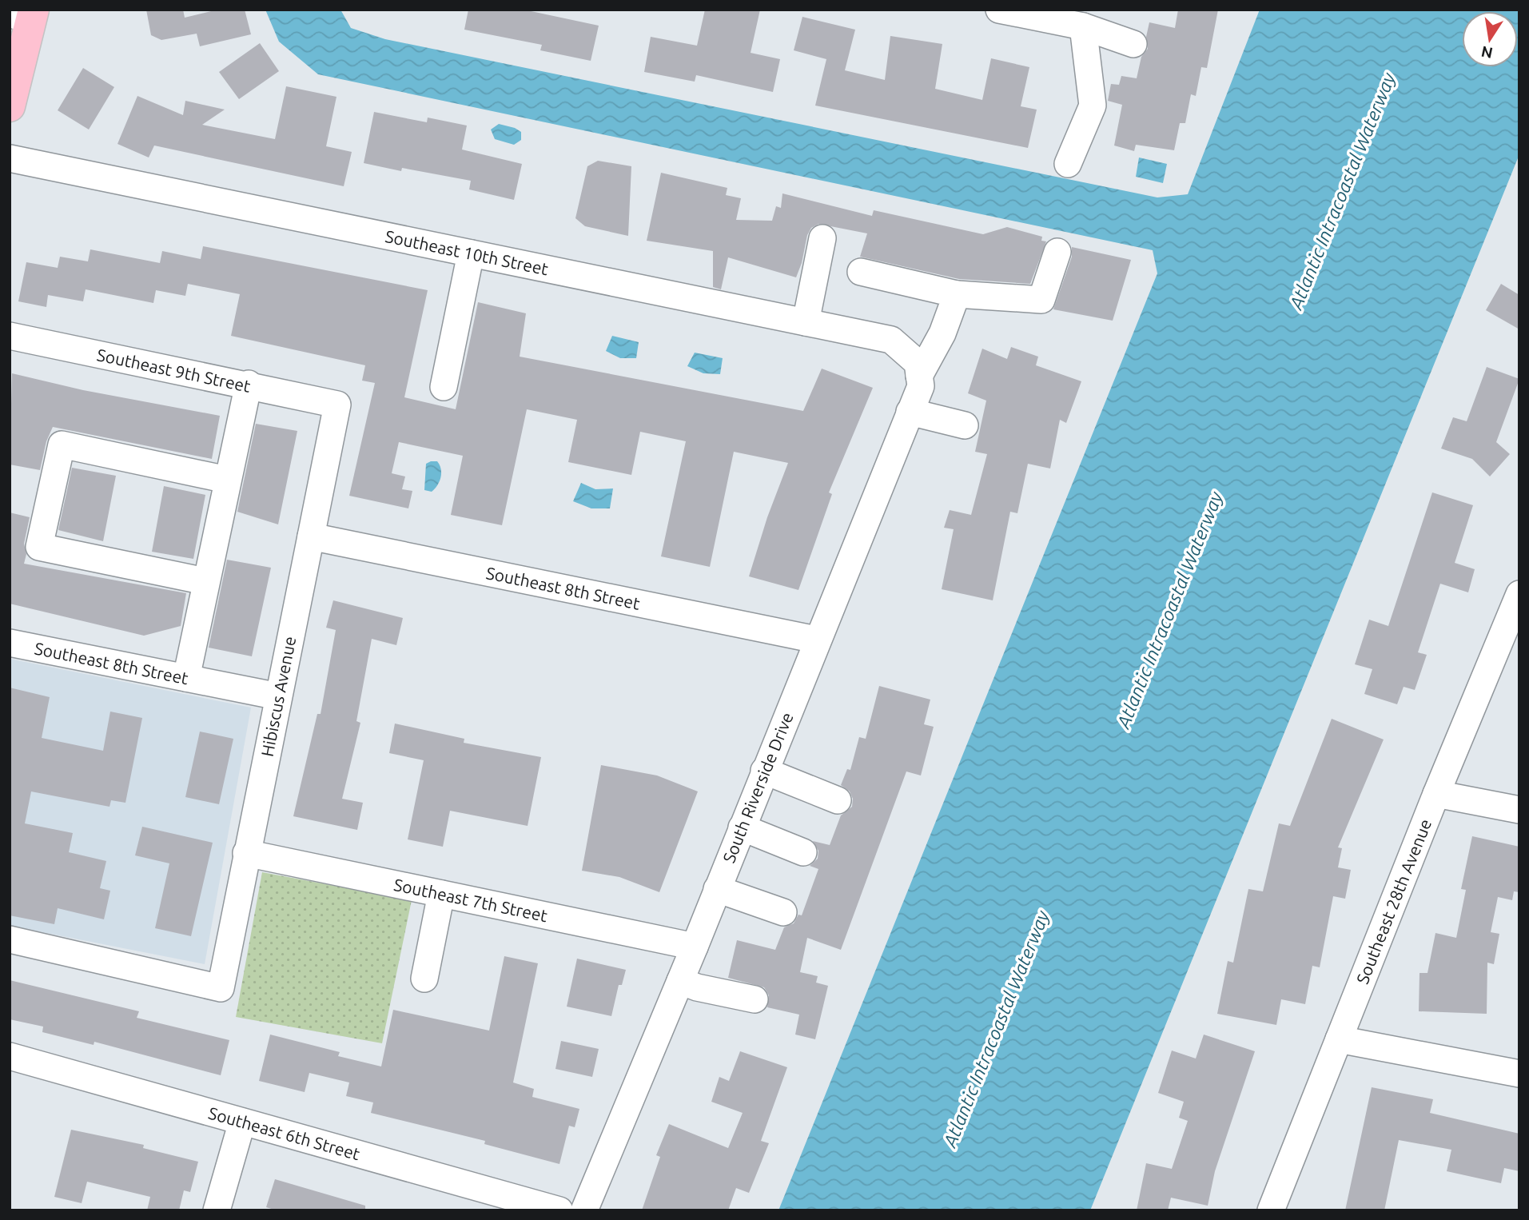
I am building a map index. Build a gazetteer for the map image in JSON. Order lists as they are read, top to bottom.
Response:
{
  "streets": {
    "street": [
      "Southeast 10th Street",
      "Southeast 9th Street",
      "Southeast 8th Street",
      "Hibiscus Avenue",
      "South Riverside Drive",
      "Southeast 7th Street",
      "Southeast 28th Avenue",
      "Southeast 6th Street"
    ]
  },
  "crossings": [
    ["Southeast 10th Street", "South Riverside Drive"],
    ["Southeast 9th Street", "Hibiscus Avenue"],
    ["Southeast 8th Street", "Hibiscus Avenue"],
    ["Southeast 8th Street", "South Riverside Drive"],
    ["Hibiscus Avenue", "Southeast 7th Street"],
    ["South Riverside Drive", "Southeast 7th Street"]
  ],
  "water": ["Atlantic Intracoastal Waterway"],
  "north": "bottom"
}
